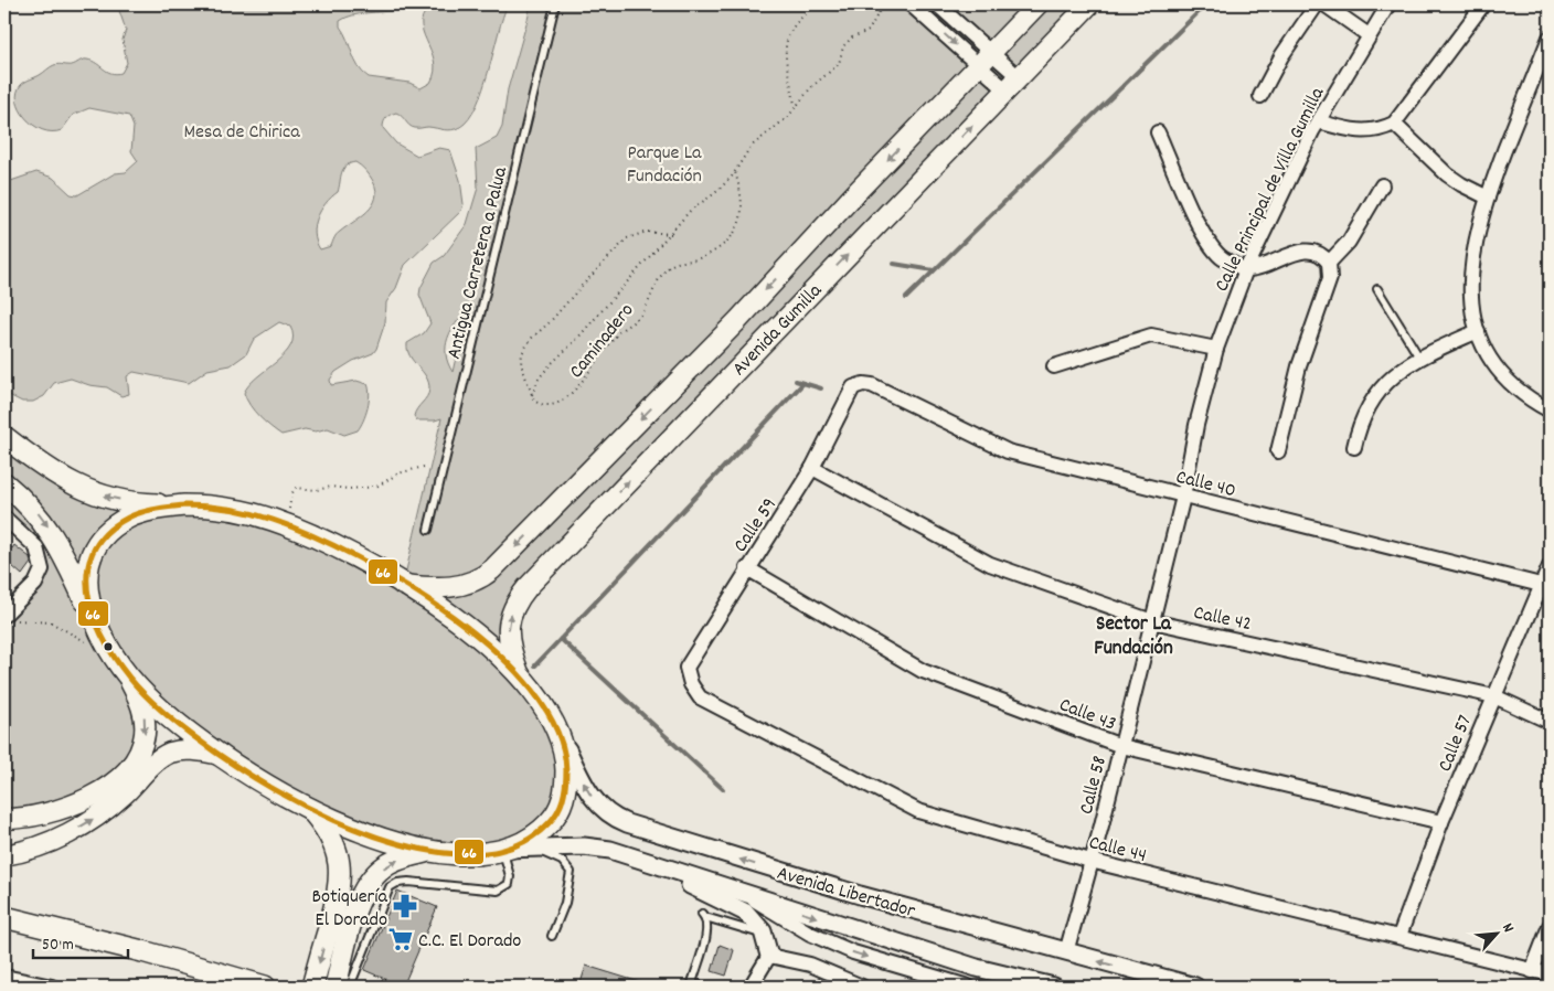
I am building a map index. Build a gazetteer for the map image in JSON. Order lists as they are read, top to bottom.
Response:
{
  "streets": {
    "main road": ["Avenida Gumilla"],
    "street": [
      "Calle Principal de Villa Gumilla",
      "Calle 40",
      "Calle 59",
      "Calle 42",
      "Calle 43",
      "Calle 57",
      "Calle 58",
      "Calle 44",
      "Avenida Libertador"
    ],
    "lane": ["Antigua Carretera a Palua"],
    "path": ["Caminadero"]
  },
  "crossings": [
    ["Calle Principal de Villa Gumilla", "Calle 40"],
    ["Calle Principal de Villa Gumilla", "Calle 58"],
    ["Calle 40", "Calle 59"],
    ["Calle 40", "Calle 57"],
    ["Calle 40", "Calle 58"],
    ["Calle 59", "Calle 42"],
    ["Calle 59", "Calle 43"],
    ["Calle 59", "Calle 44"],
    ["Calle 42", "Calle 57"],
    ["Calle 42", "Calle 58"],
    ["Calle 43", "Calle 57"],
    ["Calle 43", "Calle 58"],
    ["Calle 57", "Calle 44"],
    ["Calle 58", "Calle 44"],
    ["Calle 58", "Avenida Libertador"]
  ],
  "districts": ["Sector La Fundación"],
  "parks": ["Mesa de Chirica", "Parque La Fundación"],
  "places": {
    "pharmacy": ["Botiquería El Dorado"],
    "supermarket": ["C.C. El Dorado"]
  },
  "lines": ["transit line 66"],
  "scale_bar": "50 m",
  "north": "top right"
}
